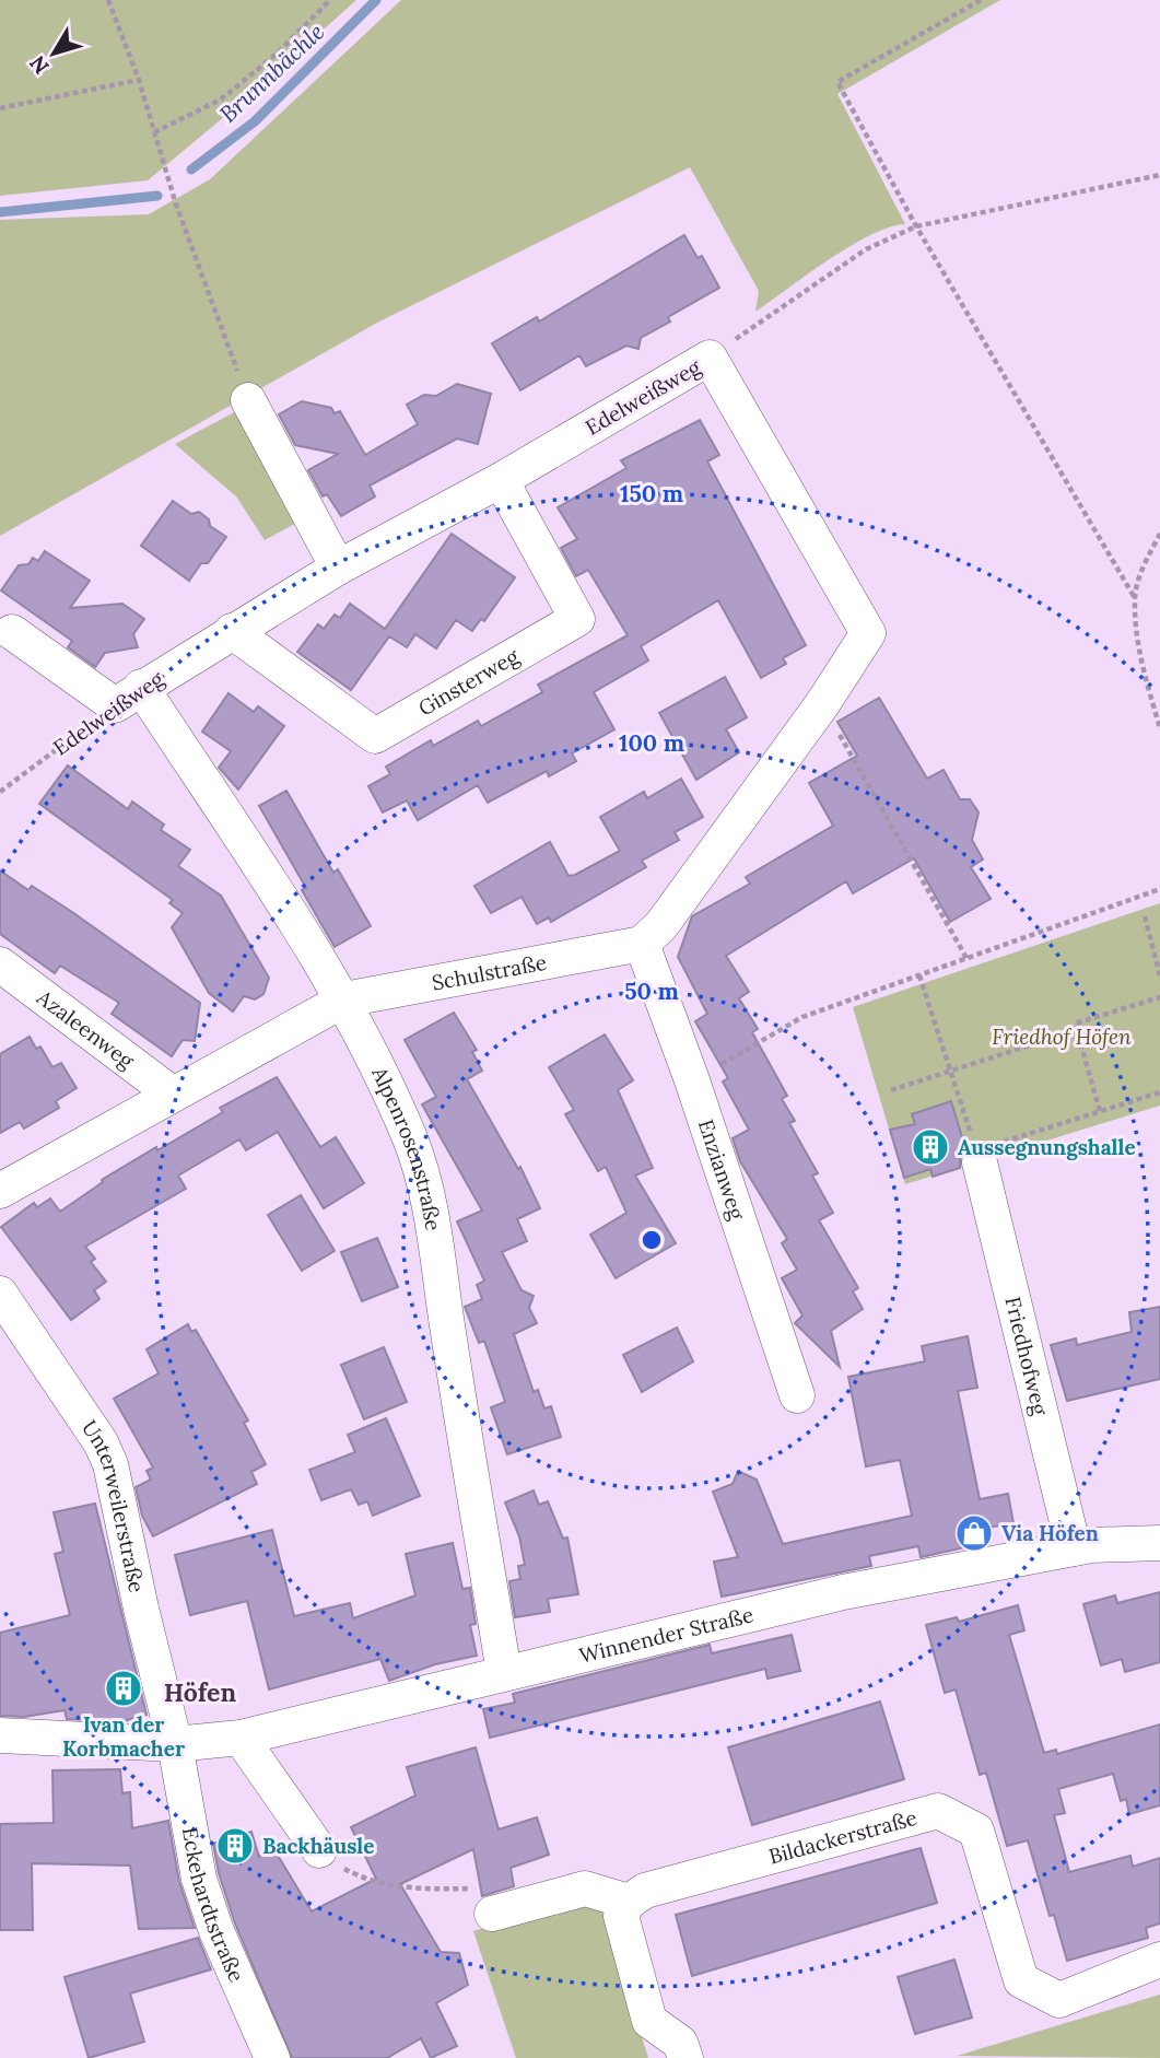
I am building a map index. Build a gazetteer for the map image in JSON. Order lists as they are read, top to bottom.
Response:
{
  "streets": {
    "street": [
      "Edelweißweg",
      "Ginsterweg",
      "Schulstraße",
      "Azaleenweg",
      "Alpenrosenstraße",
      "Enzianweg",
      "Friedhofweg",
      "Unterweilerstraße",
      "Winnender Straße",
      "Bildackerstraße",
      "Eckehardtstraße"
    ]
  },
  "crossings": [
    ["Edelweißweg", "Ginsterweg"],
    ["Edelweißweg", "Alpenrosenstraße"],
    ["Schulstraße", "Azaleenweg"],
    ["Schulstraße", "Alpenrosenstraße"],
    ["Schulstraße", "Enzianweg"],
    ["Alpenrosenstraße", "Winnender Straße"],
    ["Friedhofweg", "Winnender Straße"],
    ["Unterweilerstraße", "Winnender Straße"],
    ["Unterweilerstraße", "Eckehardtstraße"],
    ["Winnender Straße", "Eckehardtstraße"]
  ],
  "districts": ["Höfen"],
  "water": ["Brunnbächle"],
  "parks": ["Friedhof Höfen"],
  "places": {
    "building": ["Aussegnungshalle", "Ivan der Korbmacher", "Backhäusle"],
    "shop": ["Via Höfen"]
  },
  "north": "bottom left",
  "rings": ["150 m", "100 m", "50 m"]
}
